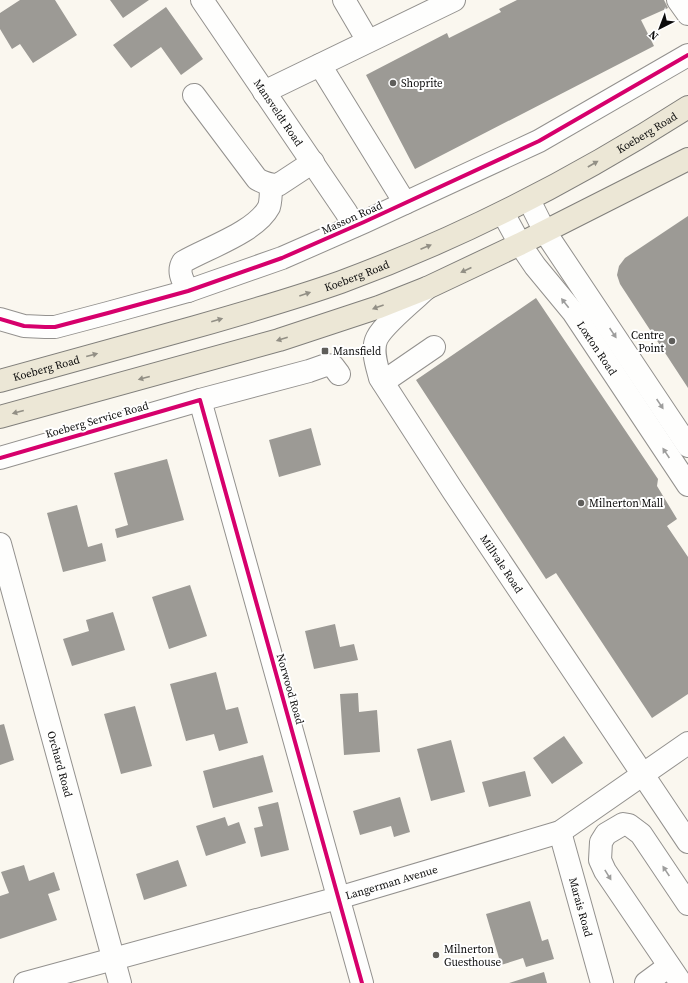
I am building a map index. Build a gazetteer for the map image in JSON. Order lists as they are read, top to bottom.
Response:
{
  "streets": {
    "main road": ["Koeberg Road"],
    "street": [
      "Mansveldt Road",
      "Masson Road",
      "Loxton Road",
      "Koeberg Service Road",
      "Millvale Road",
      "Norwood Road",
      "Orchard Road",
      "Langerman Avenue",
      "Marais Road"
    ]
  },
  "crossings": [
    ["Mansveldt Road", "Masson Road"],
    ["Koeberg Road", "Loxton Road"],
    ["Koeberg Service Road", "Norwood Road"],
    ["Millvale Road", "Langerman Avenue"],
    ["Norwood Road", "Langerman Avenue"],
    ["Orchard Road", "Langerman Avenue"],
    ["Langerman Avenue", "Marais Road"]
  ],
  "places": {
    "other": [
      "Shoprite",
      "Centre Point",
      "Milnerton Mall",
      "Milnerton Guesthouse"
    ],
    "transit": ["Mansfield"]
  },
  "north": "bottom left"
}
